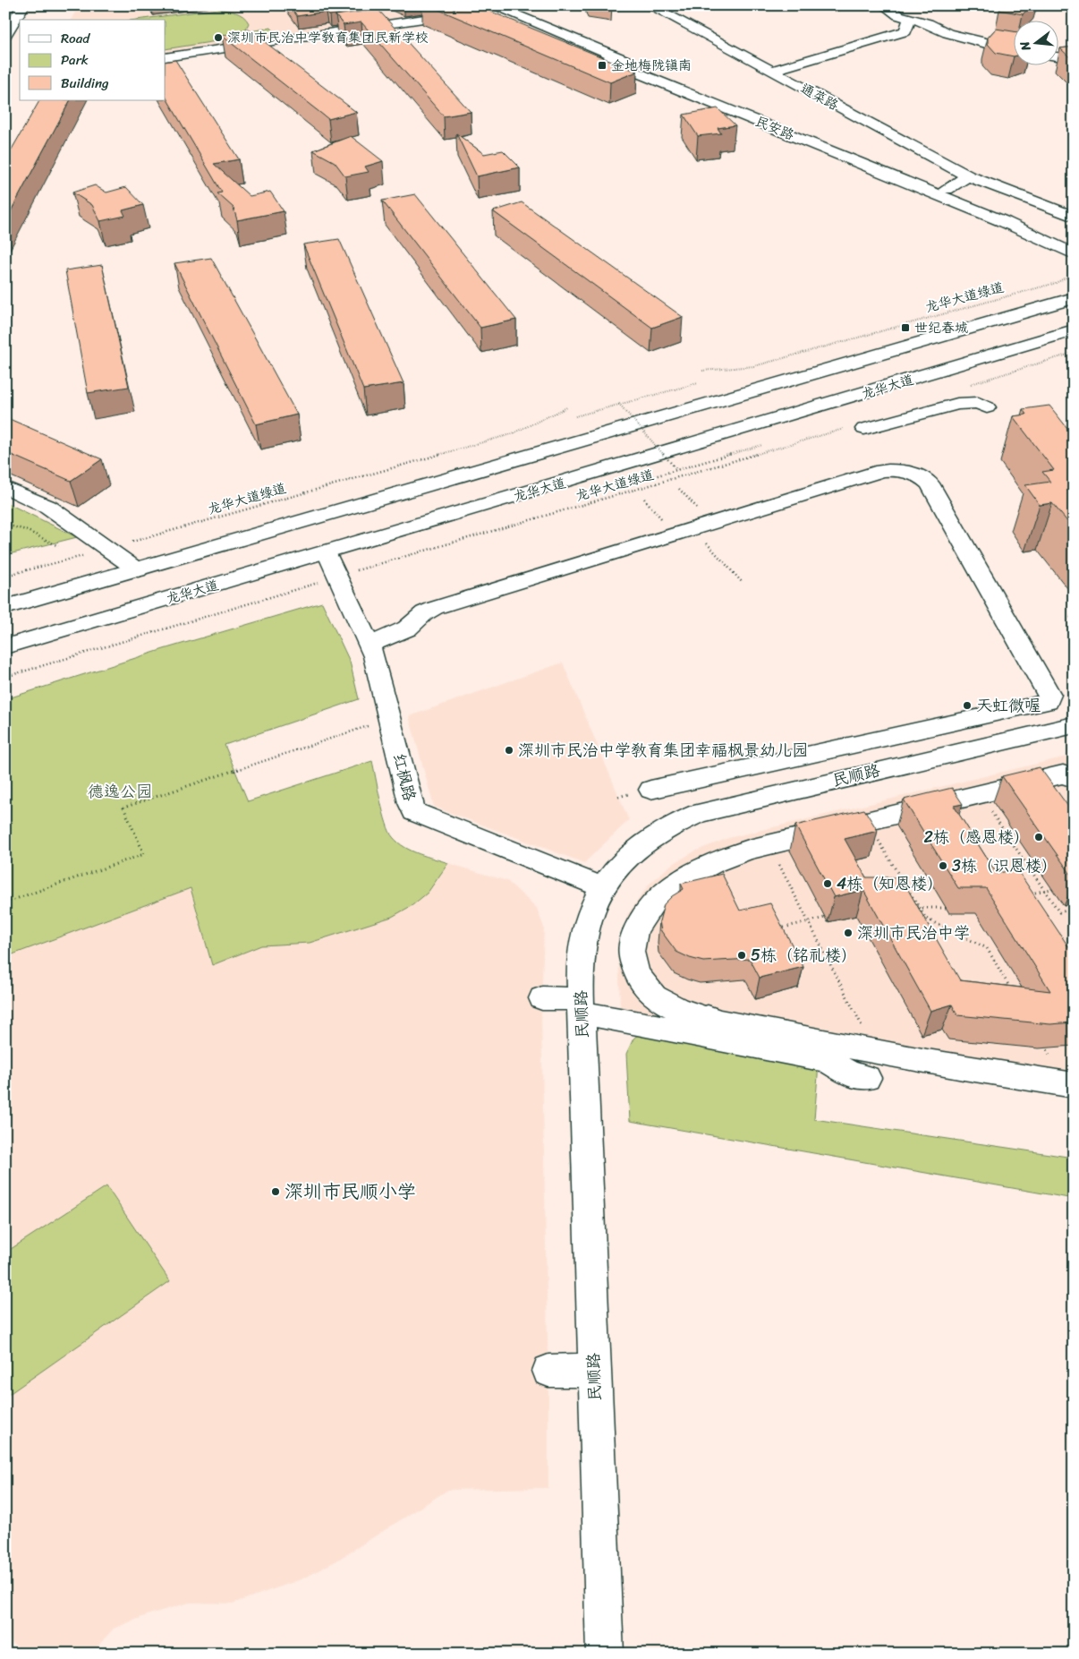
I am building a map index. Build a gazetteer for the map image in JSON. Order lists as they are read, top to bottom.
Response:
{
  "streets": {
    "street": [
      "通菜路",
      "民安路",
      "龙华大道",
      "民顺路",
      "红枫路"
    ],
    "path": ["龙华大道绿道"]
  },
  "crossings": [
    ["龙华大道", "红枫路"],
    ["民顺路", "红枫路"]
  ],
  "parks": ["德逸公园"],
  "places": {
    "other": [
      "深圳市民治中学教育集团民新学校",
      "天虹微喔",
      "深圳市民治中学教育集团幸福枫景幼儿园",
      "2栋（感恩楼）",
      "3栋（识恩楼）",
      "4栋（知恩楼）",
      "深圳市民治中学",
      "5栋（铭礼楼）",
      "深圳市民顺小学"
    ],
    "transit": ["金地梅陇镇南", "世纪春城"]
  },
  "legend": ["Road", "Park", "Building"],
  "north": "left"
}
